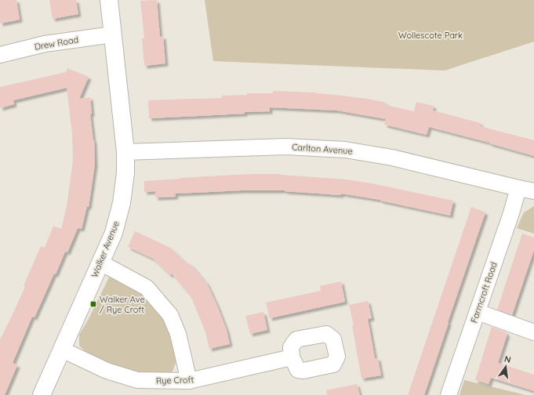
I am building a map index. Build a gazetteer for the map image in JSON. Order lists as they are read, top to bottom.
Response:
{
  "streets": {
    "street": [
      "Drew Road",
      "Carlton Avenue",
      "Walker Avenue",
      "Farmcroft Road",
      "Rye Croft"
    ]
  },
  "crossings": [
    ["Drew Road", "Walker Avenue"],
    ["Carlton Avenue", "Walker Avenue"],
    ["Carlton Avenue", "Farmcroft Road"],
    ["Walker Avenue", "Rye Croft"]
  ],
  "parks": ["Wollescote Park"],
  "places": {
    "transit": ["Walker Ave / Rye Croft"]
  },
  "north": "top"
}
